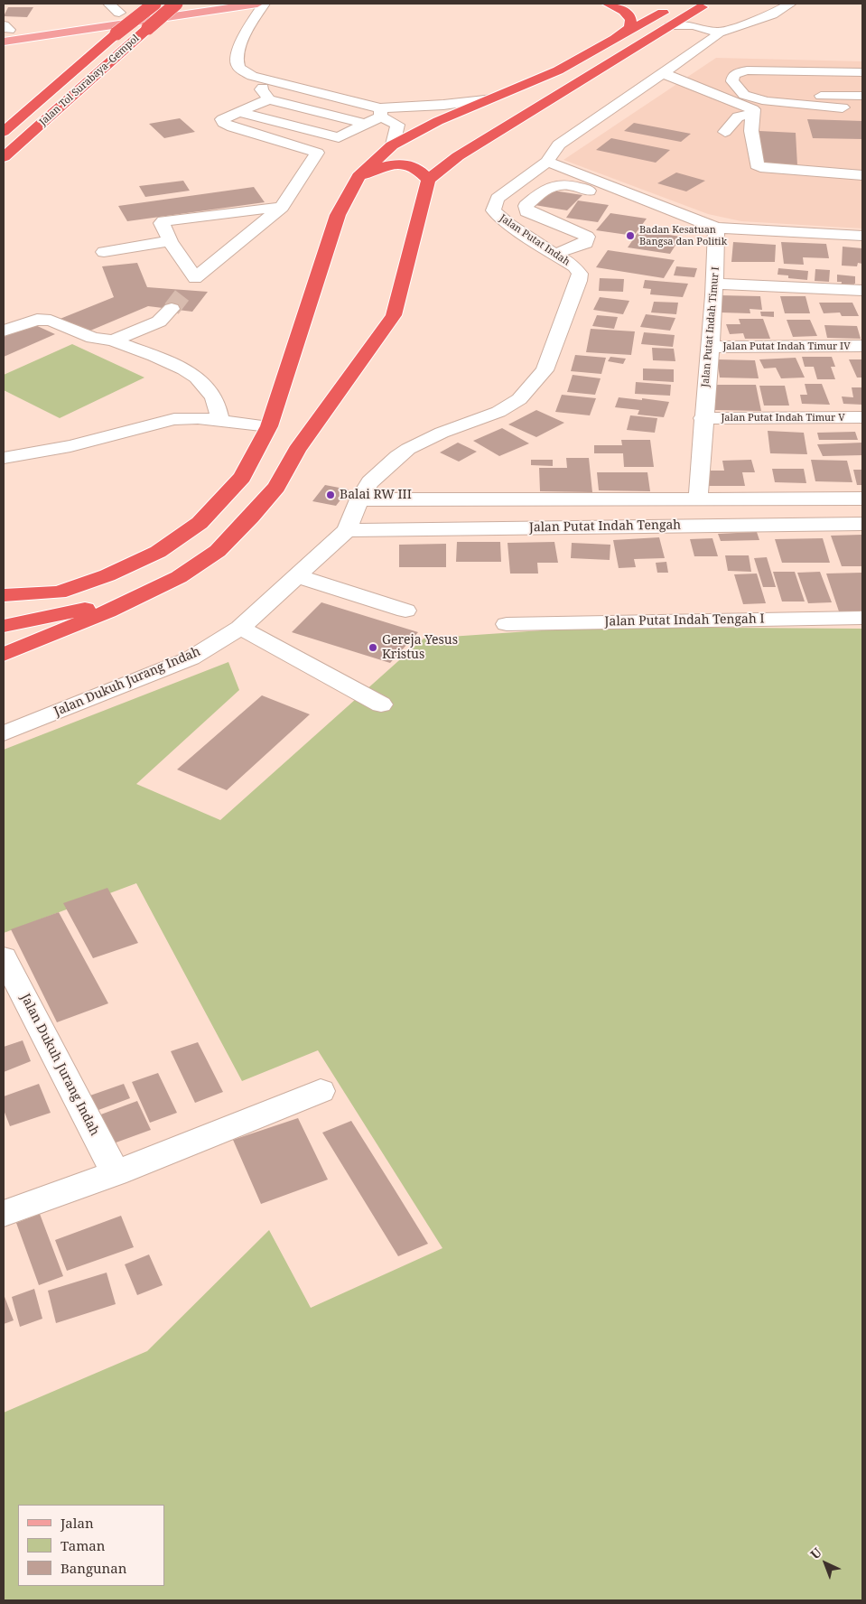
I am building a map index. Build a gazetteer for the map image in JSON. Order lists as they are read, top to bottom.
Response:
{
  "streets": {
    "highway": ["Jalan Tol Surabaya–Gempol"],
    "street": [
      "Jalan Putat Indah",
      "Jalan Putat Indah Timur I",
      "Jalan Putat Indah Timur IV",
      "Jalan Putat Indah Timur V",
      "Jalan Putat Indah Tengah",
      "Jalan Putat Indah Tengah I",
      "Jalan Dukuh Jurang Indah"
    ]
  },
  "crossings": [
    ["Jalan Putat Indah", "Jalan Putat Indah Tengah"],
    ["Jalan Putat Indah", "Jalan Dukuh Jurang Indah"],
    ["Jalan Putat Indah Timur I", "Jalan Putat Indah Timur IV"],
    ["Jalan Putat Indah Timur I", "Jalan Putat Indah Timur V"],
    ["Jalan Putat Indah Timur I", "Jalan Putat Indah Tengah"],
    ["Jalan Putat Indah Tengah", "Jalan Dukuh Jurang Indah"]
  ],
  "places": ["Badan Kesatuan Bangsa dan Politik", "Balai RW III", "Gereja Yesus Kristus"],
  "legend": ["Jalan", "Taman", "Bangunan"],
  "north": "top left"
}
